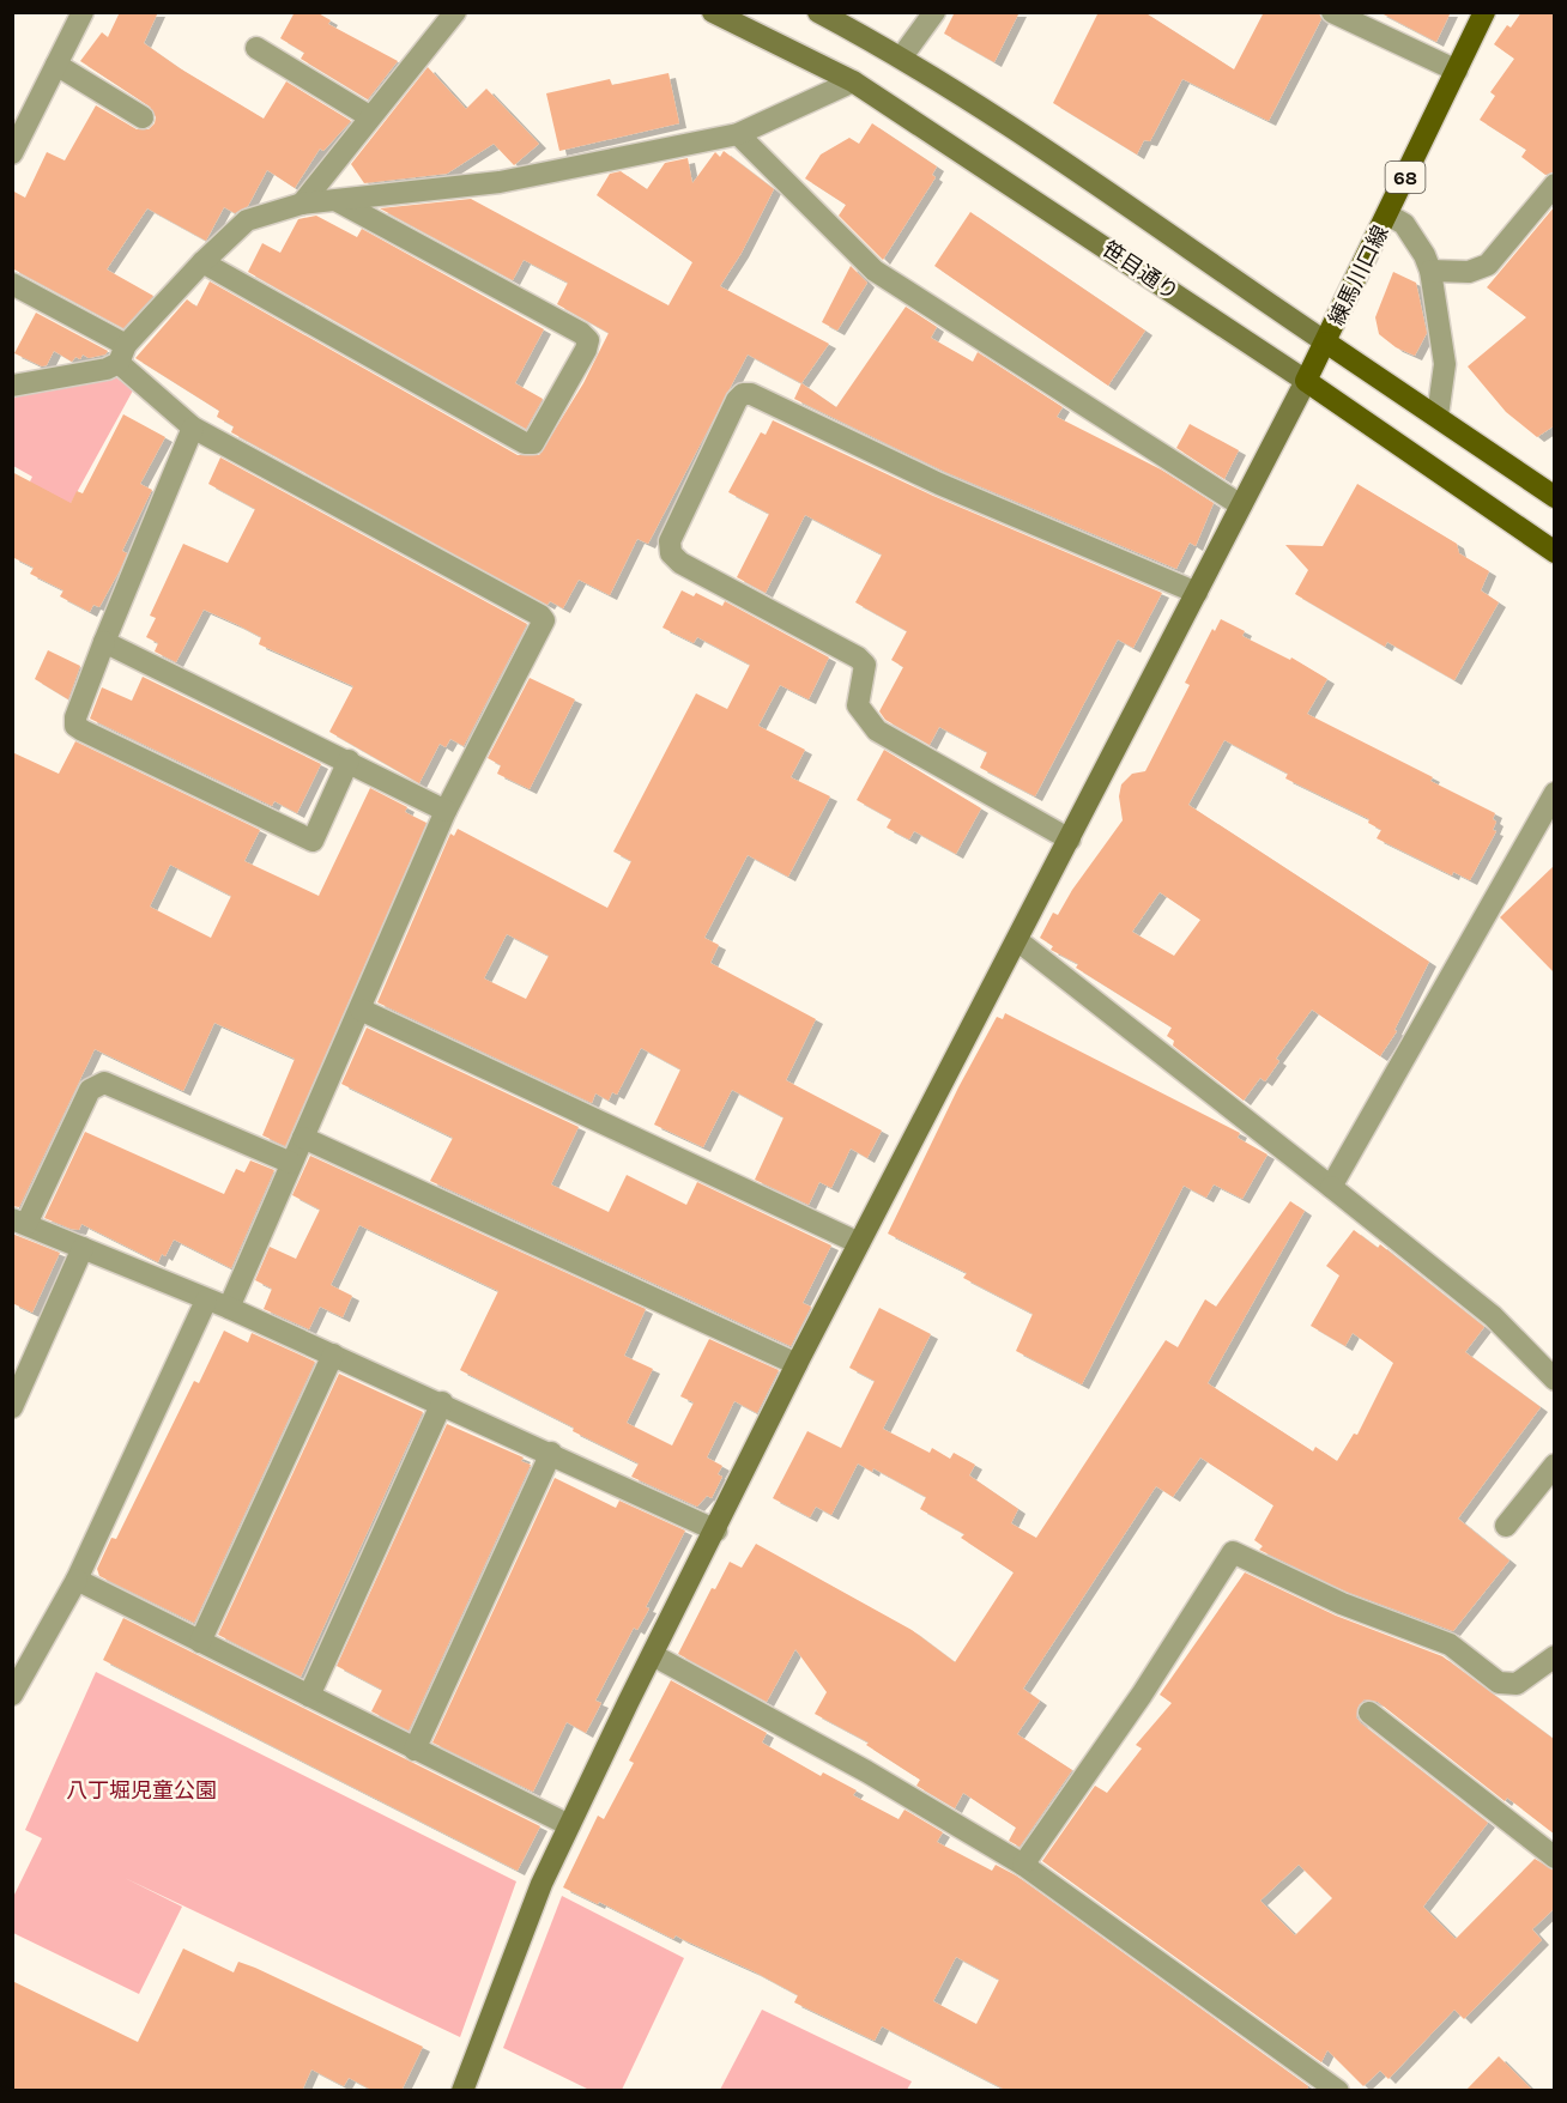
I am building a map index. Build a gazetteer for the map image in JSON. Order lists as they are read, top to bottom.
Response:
{
  "streets": {
    "main road": ["68", "笹目通り", "練馬川口線"]
  },
  "crossings": [
    ["笹目通り", "練馬川口線"]
  ],
  "parks": ["八丁堀児童公園"]
}
